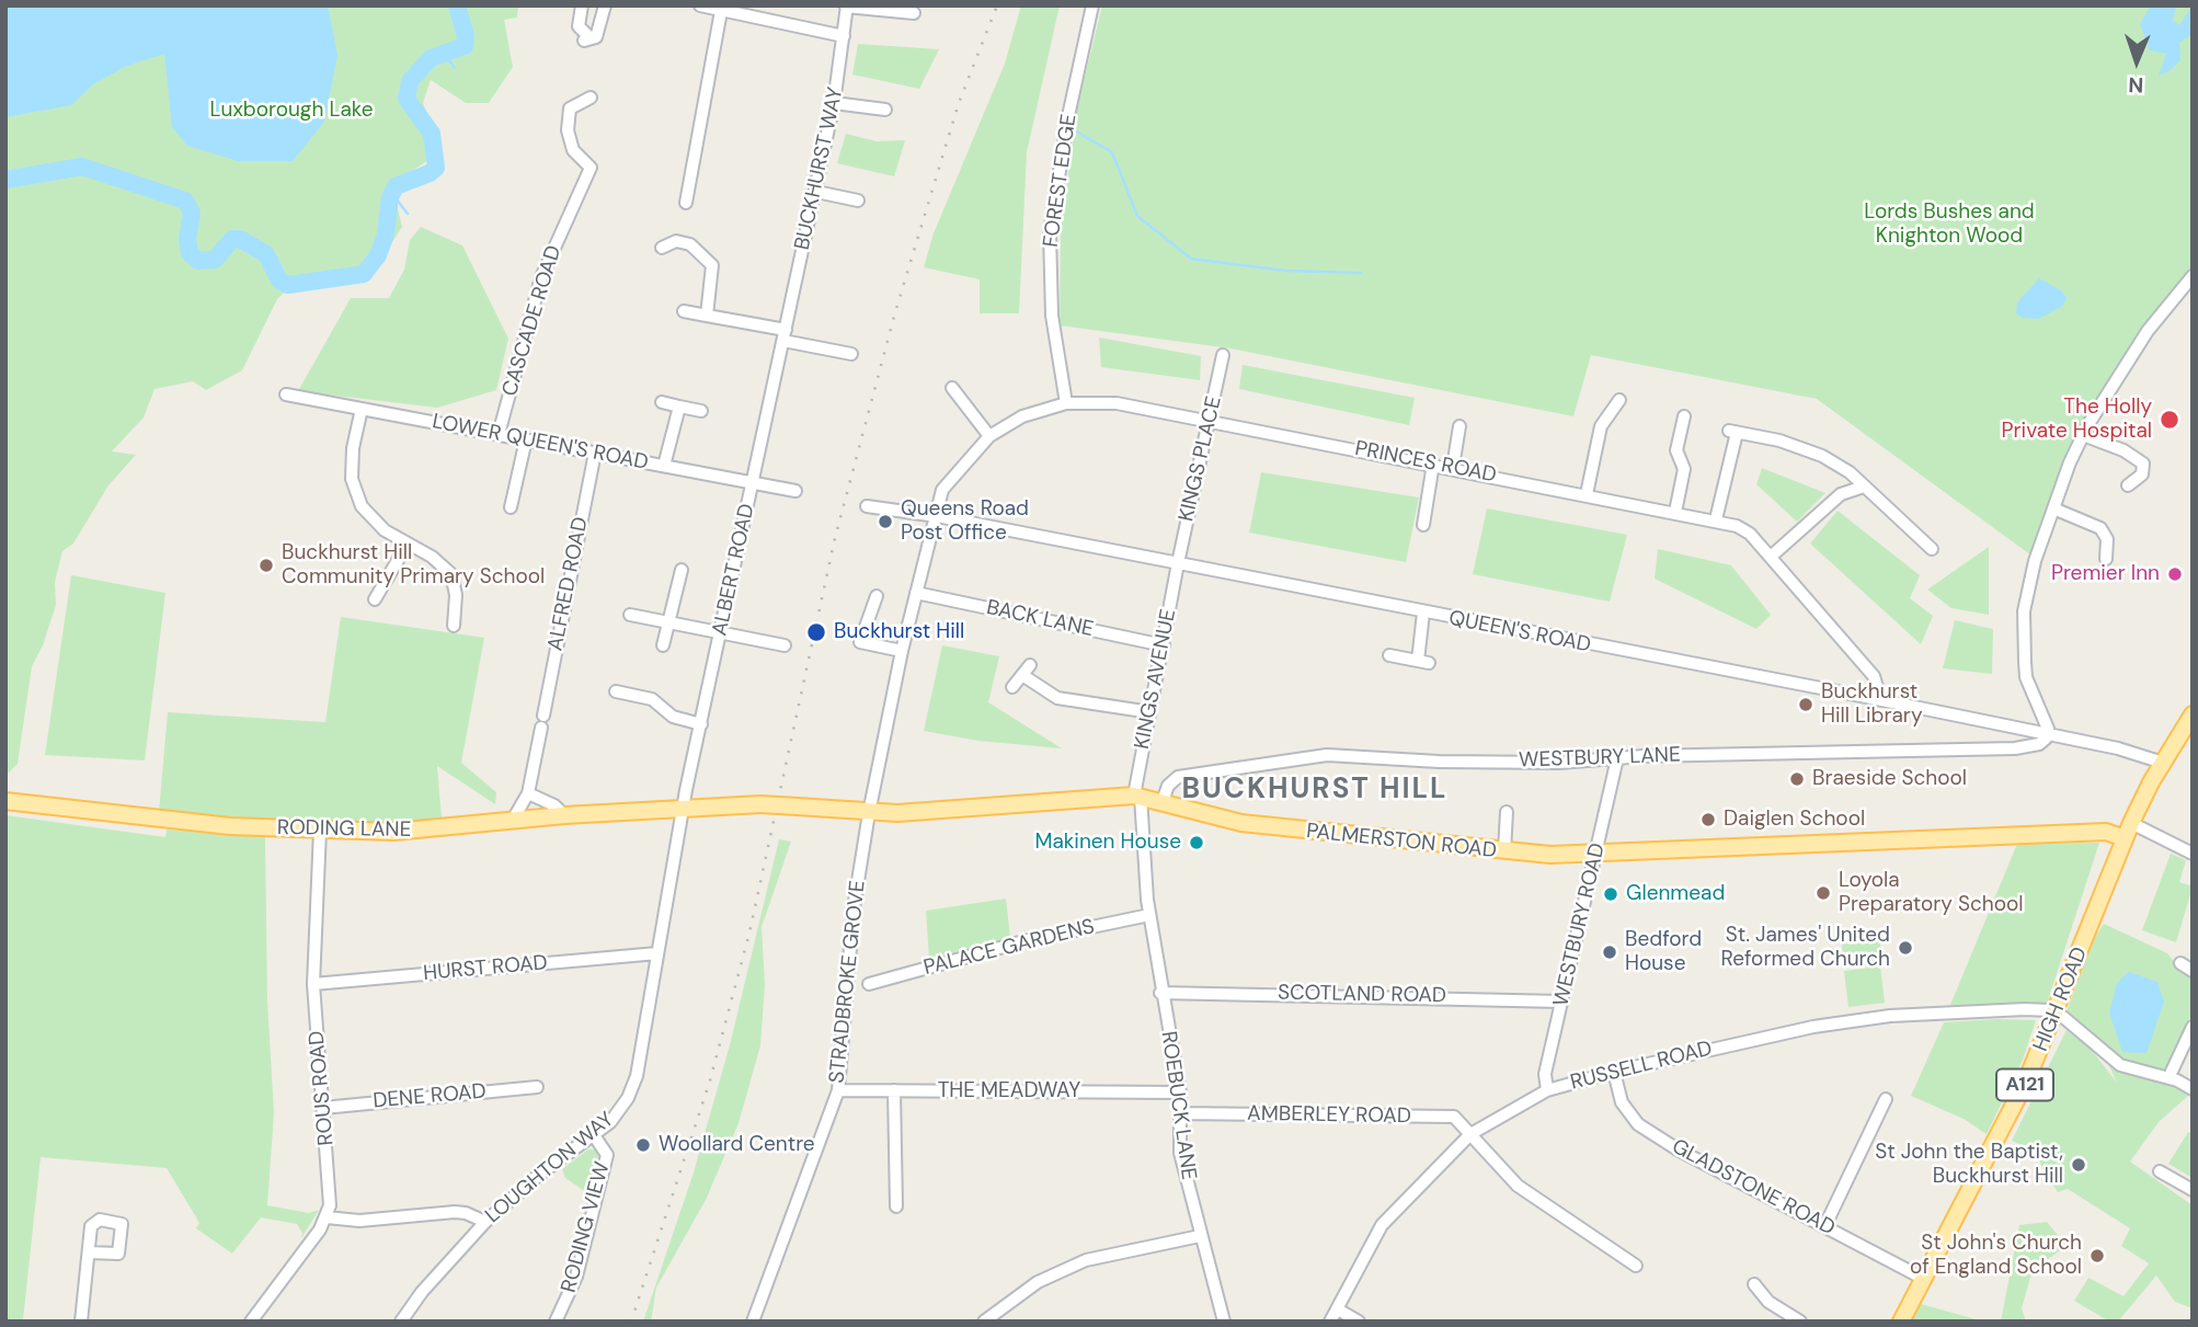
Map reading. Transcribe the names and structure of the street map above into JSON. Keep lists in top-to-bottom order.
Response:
{
  "streets": {
    "main road": [
      "RODING LANE",
      "PALMERSTON ROAD",
      "HIGH ROAD",
      "A121"
    ],
    "street": [
      "BUCKHURST WAY",
      "FOREST EDGE",
      "CASCADE ROAD",
      "LOWER QUEEN'S ROAD",
      "KINGS PLACE",
      "PRINCES ROAD",
      "ALBERT ROAD",
      "ALFRED ROAD",
      "BACK LANE",
      "QUEEN'S ROAD",
      "KINGS AVENUE",
      "WESTBURY LANE",
      "WESTBURY ROAD",
      "PALACE GARDENS",
      "HURST ROAD",
      "STRADBROKE GROVE",
      "SCOTLAND ROAD",
      "RUSSELL ROAD",
      "ROUS ROAD",
      "THE MEADWAY",
      "DENE ROAD",
      "ROEBUCK LANE",
      "AMBERLEY ROAD",
      "LOUGHTON WAY",
      "GLADSTONE ROAD",
      "RODING VIEW"
    ]
  },
  "crossings": [
    ["BUCKHURST WAY", "ALBERT ROAD"],
    ["FOREST EDGE", "PRINCES ROAD"],
    ["CASCADE ROAD", "LOWER QUEEN'S ROAD"],
    ["LOWER QUEEN'S ROAD", "ALBERT ROAD"],
    ["LOWER QUEEN'S ROAD", "ALFRED ROAD"],
    ["KINGS PLACE", "PRINCES ROAD"],
    ["KINGS PLACE", "QUEEN'S ROAD"],
    ["KINGS PLACE", "KINGS AVENUE"],
    ["PRINCES ROAD", "BACK LANE"],
    ["PRINCES ROAD", "QUEEN'S ROAD"],
    ["PRINCES ROAD", "STRADBROKE GROVE"],
    ["ALBERT ROAD", "RODING LANE"],
    ["ALBERT ROAD", "PALMERSTON ROAD"],
    ["ALBERT ROAD", "LOUGHTON WAY"],
    ["ALFRED ROAD", "RODING LANE"],
    ["BACK LANE", "KINGS AVENUE"],
    ["QUEEN'S ROAD", "KINGS AVENUE"],
    ["QUEEN'S ROAD", "WESTBURY LANE"],
    ["QUEEN'S ROAD", "HIGH ROAD"],
    ["KINGS AVENUE", "PALMERSTON ROAD"],
    ["KINGS AVENUE", "ROEBUCK LANE"],
    ["WESTBURY LANE", "PALMERSTON ROAD"],
    ["WESTBURY LANE", "WESTBURY ROAD"],
    ["RODING LANE", "PALMERSTON ROAD"],
    ["RODING LANE", "ROUS ROAD"],
    ["RODING LANE", "LOUGHTON WAY"],
    ["PALMERSTON ROAD", "WESTBURY ROAD"],
    ["PALMERSTON ROAD", "STRADBROKE GROVE"],
    ["PALMERSTON ROAD", "HIGH ROAD"],
    ["PALMERSTON ROAD", "ROEBUCK LANE"],
    ["PALMERSTON ROAD", "LOUGHTON WAY"],
    ["WESTBURY ROAD", "SCOTLAND ROAD"],
    ["WESTBURY ROAD", "RUSSELL ROAD"],
    ["PALACE GARDENS", "ROEBUCK LANE"],
    ["HURST ROAD", "ROUS ROAD"],
    ["HURST ROAD", "LOUGHTON WAY"],
    ["STRADBROKE GROVE", "THE MEADWAY"],
    ["SCOTLAND ROAD", "ROEBUCK LANE"],
    ["HIGH ROAD", "RUSSELL ROAD"],
    ["HIGH ROAD", "GLADSTONE ROAD"],
    ["RUSSELL ROAD", "AMBERLEY ROAD"],
    ["RUSSELL ROAD", "GLADSTONE ROAD"],
    ["ROUS ROAD", "DENE ROAD"],
    ["THE MEADWAY", "ROEBUCK LANE"],
    ["ROEBUCK LANE", "AMBERLEY ROAD"],
    ["LOUGHTON WAY", "RODING VIEW"]
  ],
  "districts": ["BUCKHURST HILL"],
  "parks": ["Luxborough Lake", "Lords Bushes and Knighton Wood"],
  "places": [
    "The Holly Private Hospital",
    "Queens Road Post Office",
    "Buckhurst Hill Community Primary School",
    "Premier Inn",
    "Buckhurst Hill",
    "Buckhurst Hill Library",
    "Braeside School",
    "Daiglen School",
    "Makinen House",
    "Loyola Preparatory School",
    "Glenmead",
    "St. James' United Reformed Church",
    "Bedford House",
    "Woollard Centre",
    "St John the Baptist, Buckhurst Hill",
    "St John's Church of England School"
  ],
  "north": "bottom"
}
